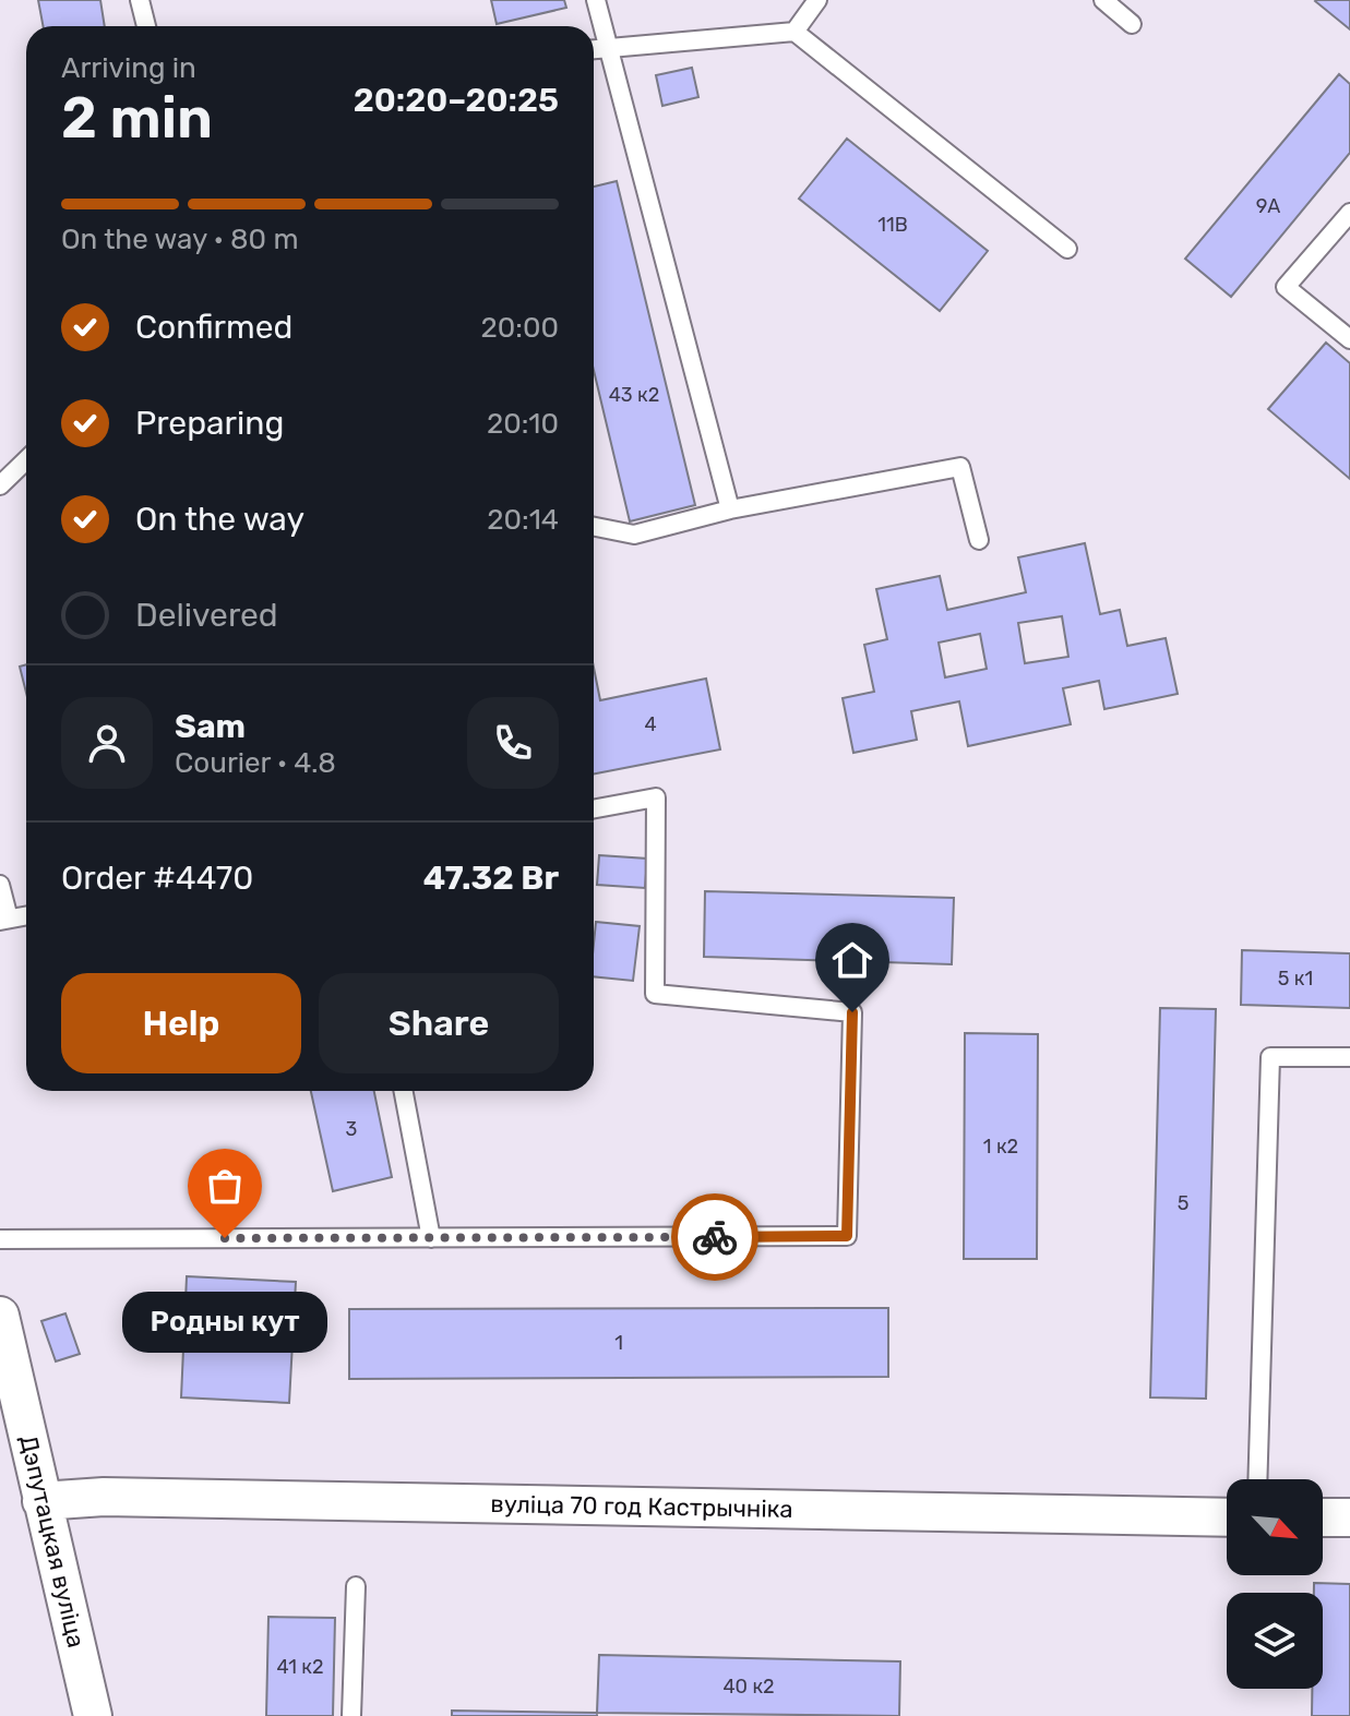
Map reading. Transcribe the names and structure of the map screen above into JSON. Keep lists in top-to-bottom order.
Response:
{
  "streets": {
    "street": ["вуліца 70 год Кастрычніка", "Дэпутацкая вуліца"]
  },
  "crossings": [
    ["вуліца 70 год Кастрычніка", "Дэпутацкая вуліца"]
  ],
  "places": ["Родны кут"],
  "house_numbers": [
    "9А",
    "11В",
    "43 к2",
    "4",
    "5 к1",
    "3",
    "1 к2",
    "5",
    "1",
    "41 к2",
    "40 к2"
  ],
  "north": "bottom right",
  "page": {
    "heading": ["2 min", "Arriving in", "20:20–20:25"],
    "panel": [
      "Sam",
      "Courier · 4.8",
      "Order #4470",
      "47.32 Br"
    ],
    "bar": "On the way · 80 m",
    "list": [
      ["Confirmed", "20:00"],
      ["Preparing", "20:10"],
      ["On the way", "20:14"],
      "Delivered"
    ],
    "buttons": ["Help", "Share"],
    "bubble": "Родны кут"
  }
}
